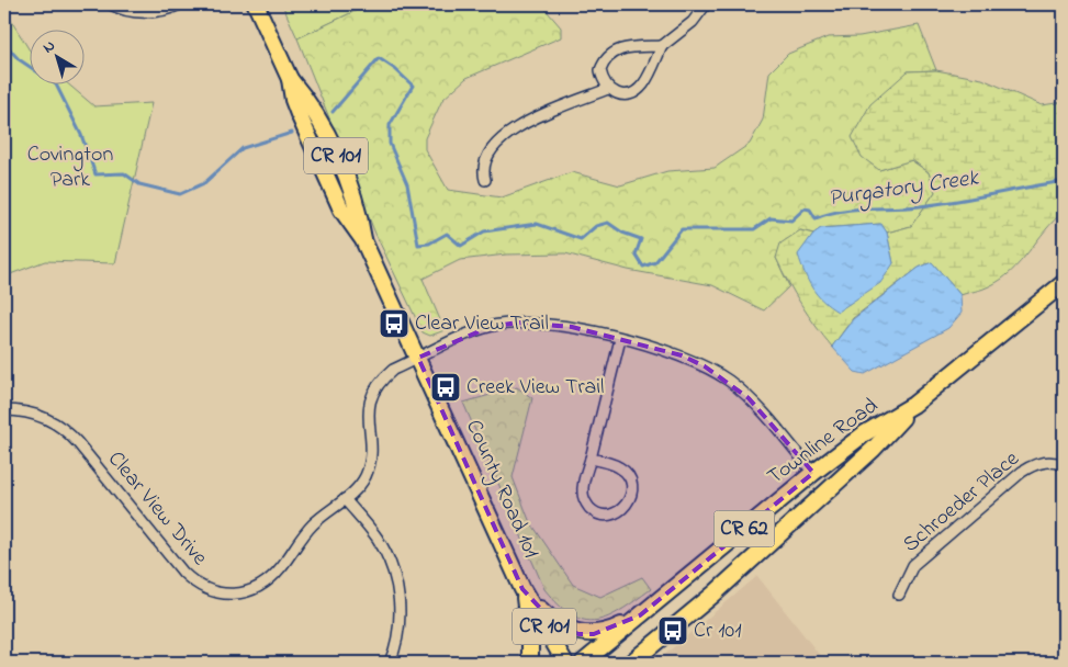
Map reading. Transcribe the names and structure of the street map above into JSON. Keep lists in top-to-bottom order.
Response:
{
  "streets": {
    "main road": [
      "CR 101",
      "Townline Road",
      "County Road 101",
      "CR 62"
    ],
    "street": ["Schroeder Place", "Clear View Drive"]
  },
  "crossings": [
    ["CR 101", "County Road 101"],
    ["County Road 101", "Clear View Drive"]
  ],
  "water": ["Purgatory Creek"],
  "parks": ["Covington Park"],
  "places": {
    "bus stop": ["Clear View Trail", "Creek View Trail", "Cr 101"]
  },
  "north": "top left"
}
